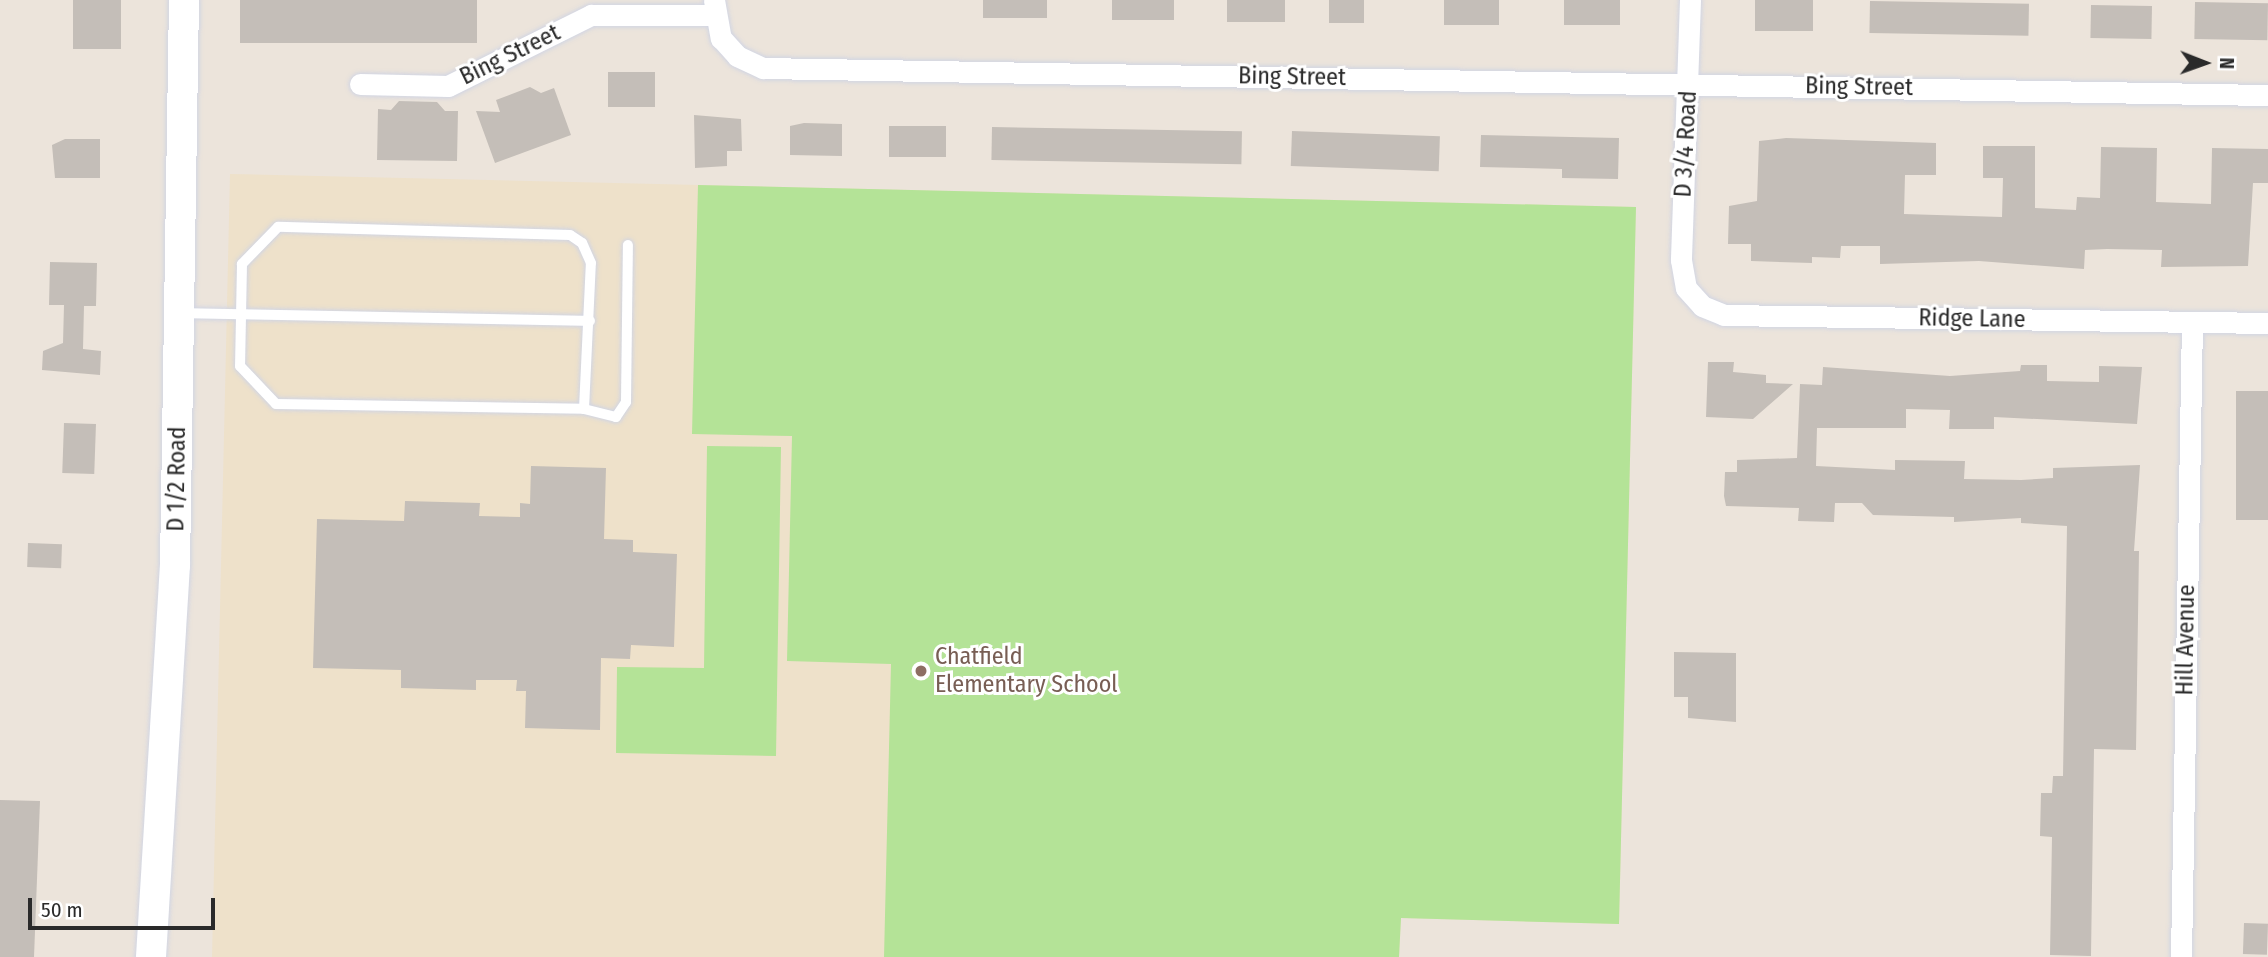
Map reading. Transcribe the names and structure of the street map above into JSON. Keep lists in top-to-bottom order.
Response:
{
  "streets": {
    "main road": ["D 1/2 Road"],
    "street": [
      "Bing Street",
      "D 3/4 Road",
      "Ridge Lane",
      "Hill Avenue"
    ]
  },
  "crossings": [
    ["Bing Street", "D 3/4 Road"],
    ["D 3/4 Road", "Ridge Lane"],
    ["Ridge Lane", "Hill Avenue"]
  ],
  "places": ["Chatfield Elementary School"],
  "scale_bar": "50 m",
  "north": "right"
}
